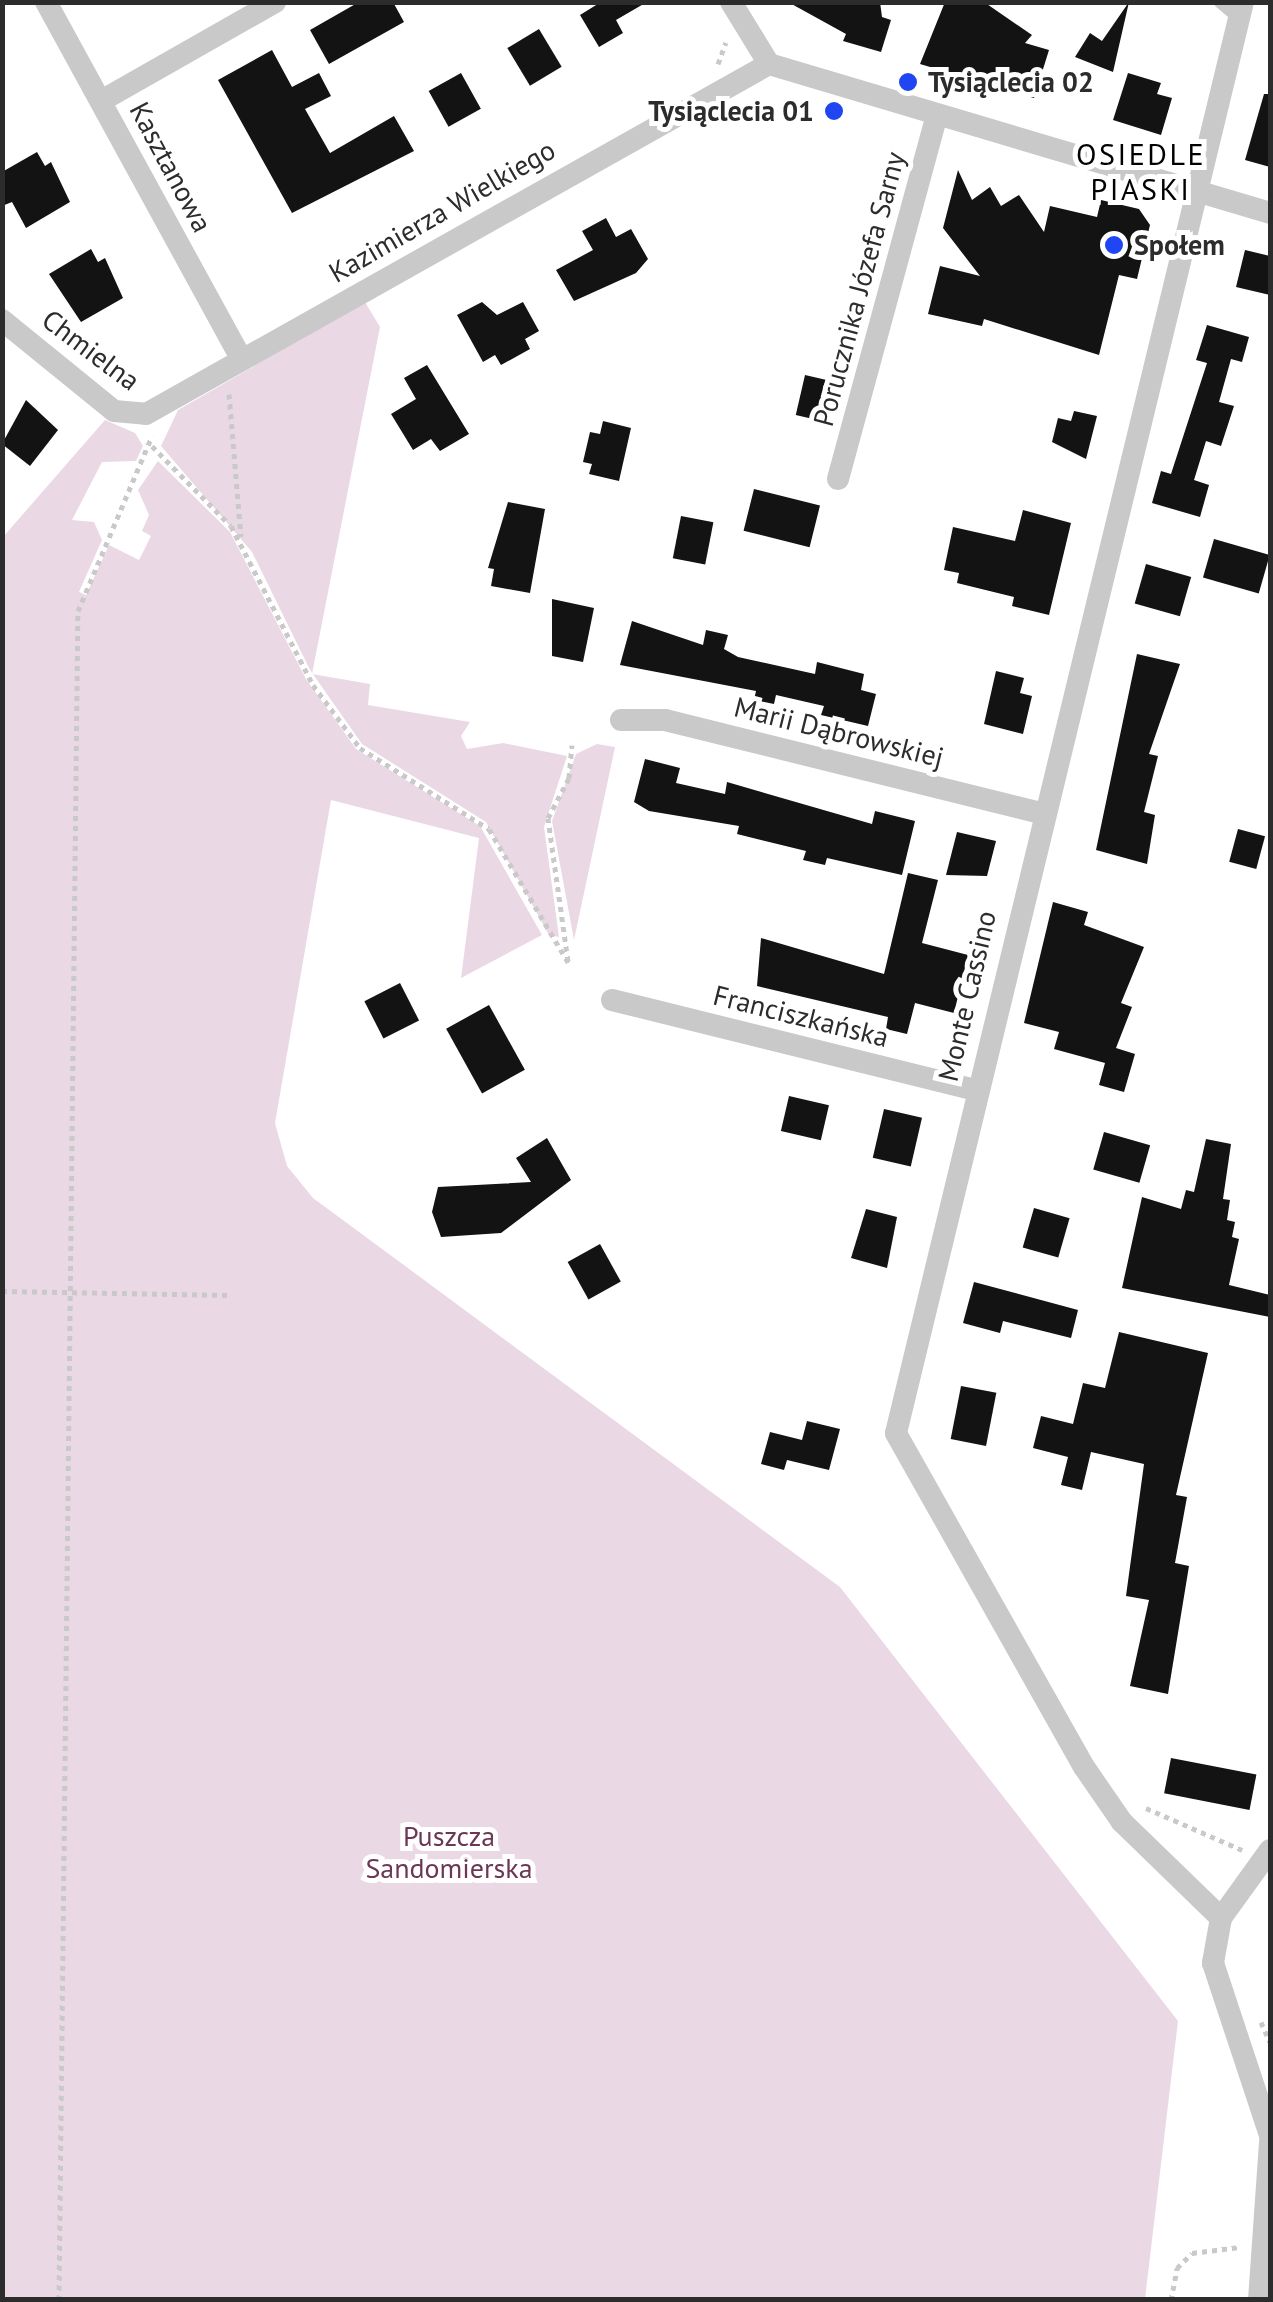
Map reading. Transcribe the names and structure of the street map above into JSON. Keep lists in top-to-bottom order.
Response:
{
  "streets": {
    "street": [
      "Kasztanowa",
      "Kazimierza Wielkiego",
      "Porucznika Józefa Sarny",
      "Chmielna",
      "Marii Dąbrowskiej",
      "Monte Cassino",
      "Franciszkańska"
    ]
  },
  "crossings": [
    ["Kasztanowa", "Kazimierza Wielkiego"],
    ["Kazimierza Wielkiego", "Chmielna"],
    ["Marii Dąbrowskiej", "Monte Cassino"],
    ["Monte Cassino", "Franciszkańska"]
  ],
  "districts": ["OSIEDLE PIASKI"],
  "parks": ["Puszcza Sandomierska"],
  "places": ["Tysiąclecia 02", "Tysiąclecia 01", "Społem"]
}
